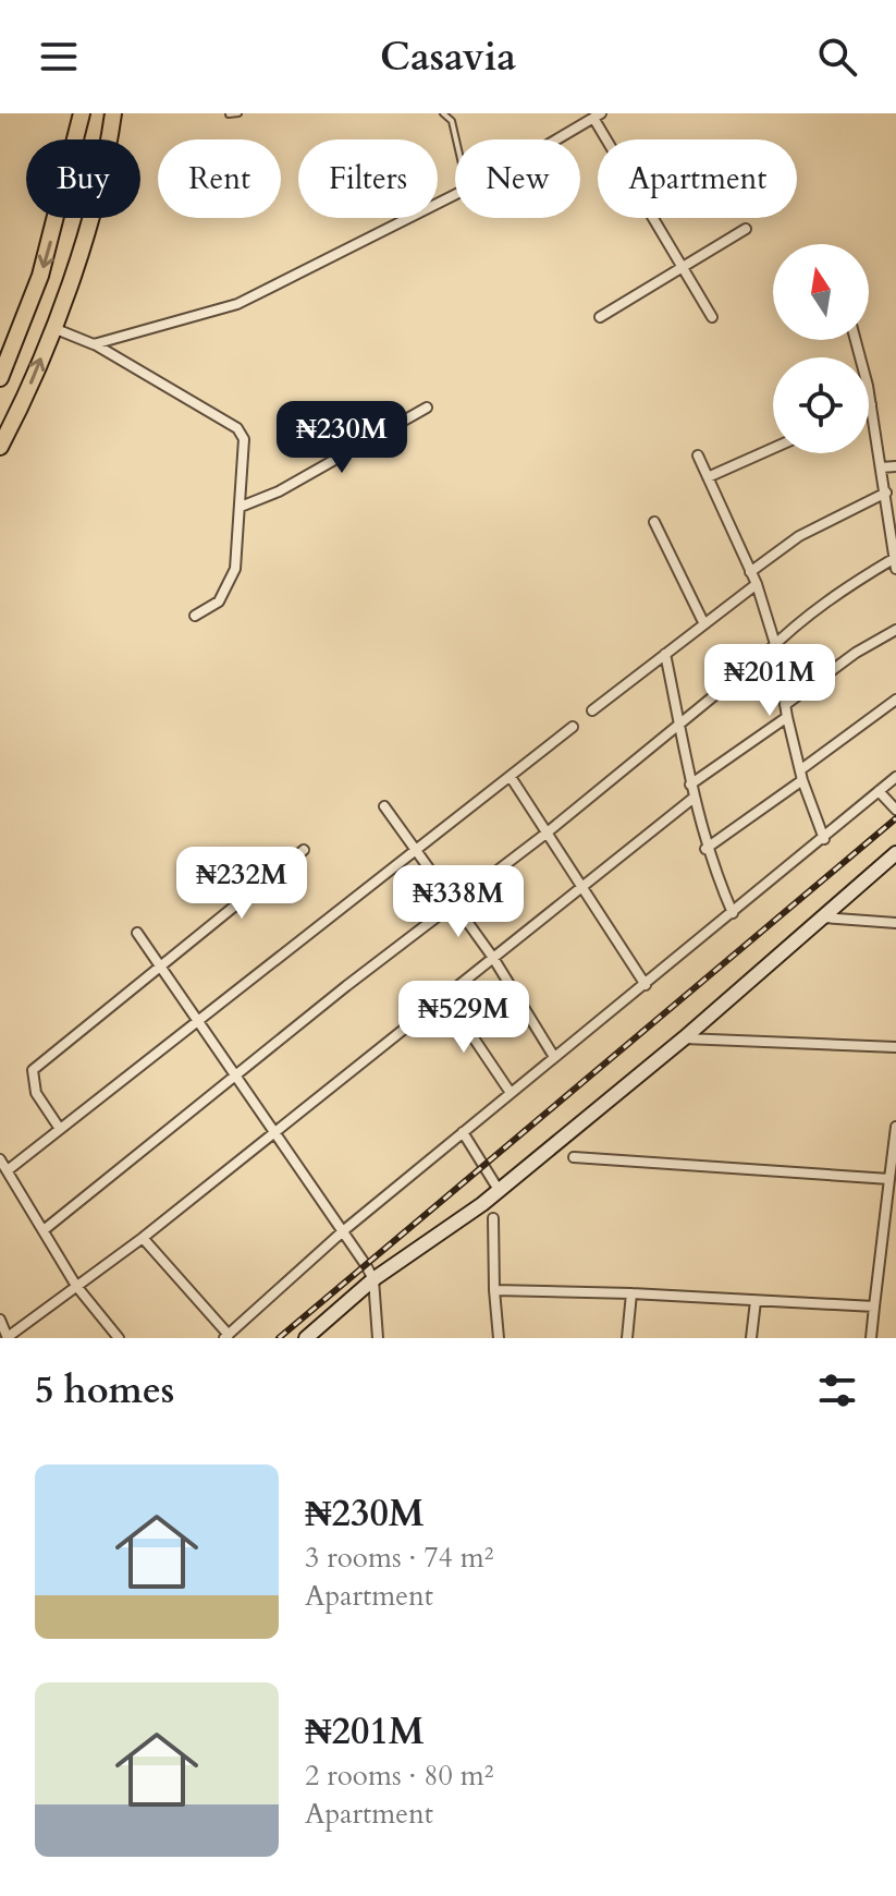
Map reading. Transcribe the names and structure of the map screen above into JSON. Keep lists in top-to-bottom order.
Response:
{
  "north": "top",
  "page": {
    "header": "Casavia",
    "chip": [
      "Buy",
      "Rent",
      "Filters",
      "New",
      "Apartment"
    ],
    "price": [
      "₦230M",
      "₦201M",
      "₦232M",
      "₦338M",
      "₦529M"
    ],
    "heading": "5 homes",
    "list": [
      {
        "name": "₦230M",
        "note": "3 rooms · 74 m² · Apartment"
      },
      {
        "name": "₦201M",
        "note": "2 rooms · 80 m² · Apartment"
      }
    ]
  }
}
